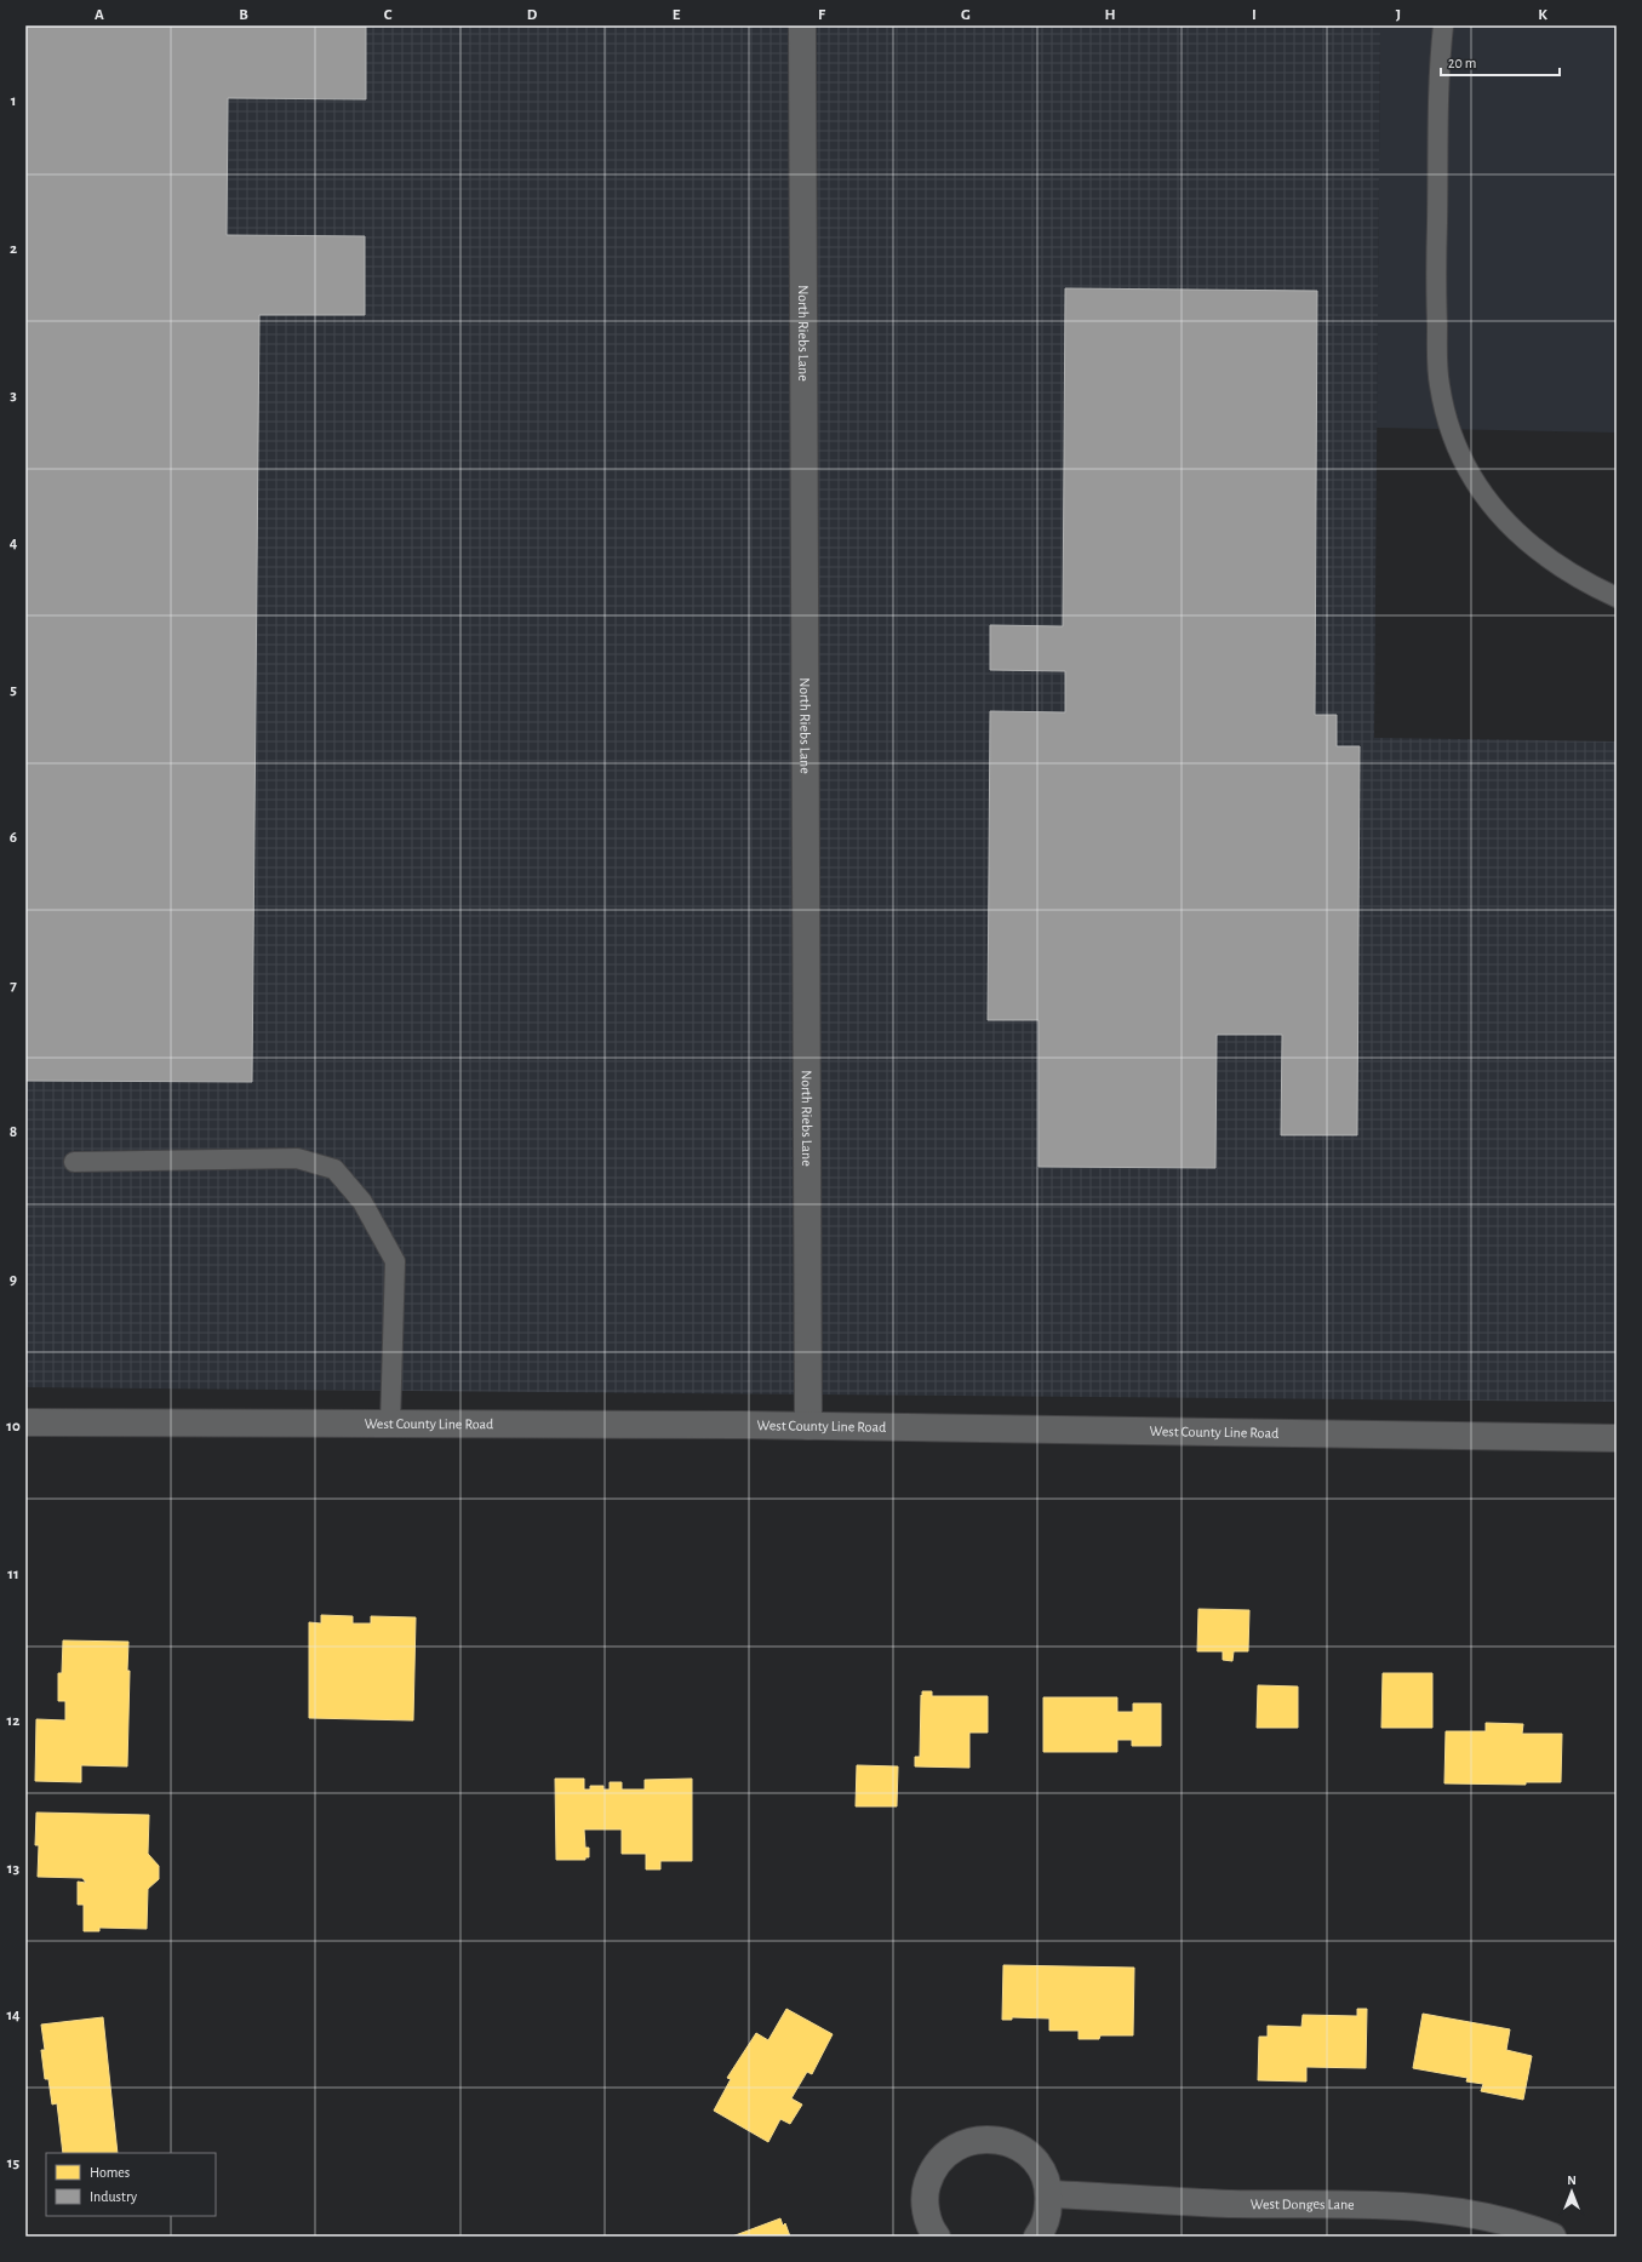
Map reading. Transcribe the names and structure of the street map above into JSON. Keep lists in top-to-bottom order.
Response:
{
  "streets": {
    "street": ["North Riebs Lane", "West County Line Road", "West Donges Lane"]
  },
  "crossings": [
    ["North Riebs Lane", "West County Line Road"]
  ],
  "legend": ["Homes", "Industry"],
  "scale_bar": "20 m",
  "north": "top",
  "grid": {
    "columns": [
      "A",
      "B",
      "C",
      "D",
      "E",
      "F",
      "G",
      "H",
      "I",
      "J",
      "K"
    ],
    "rows": [
      "1",
      "2",
      "3",
      "4",
      "5",
      "6",
      "7",
      "8",
      "9",
      "10",
      "11",
      "12",
      "13",
      "14",
      "15"
    ]
  }
}
